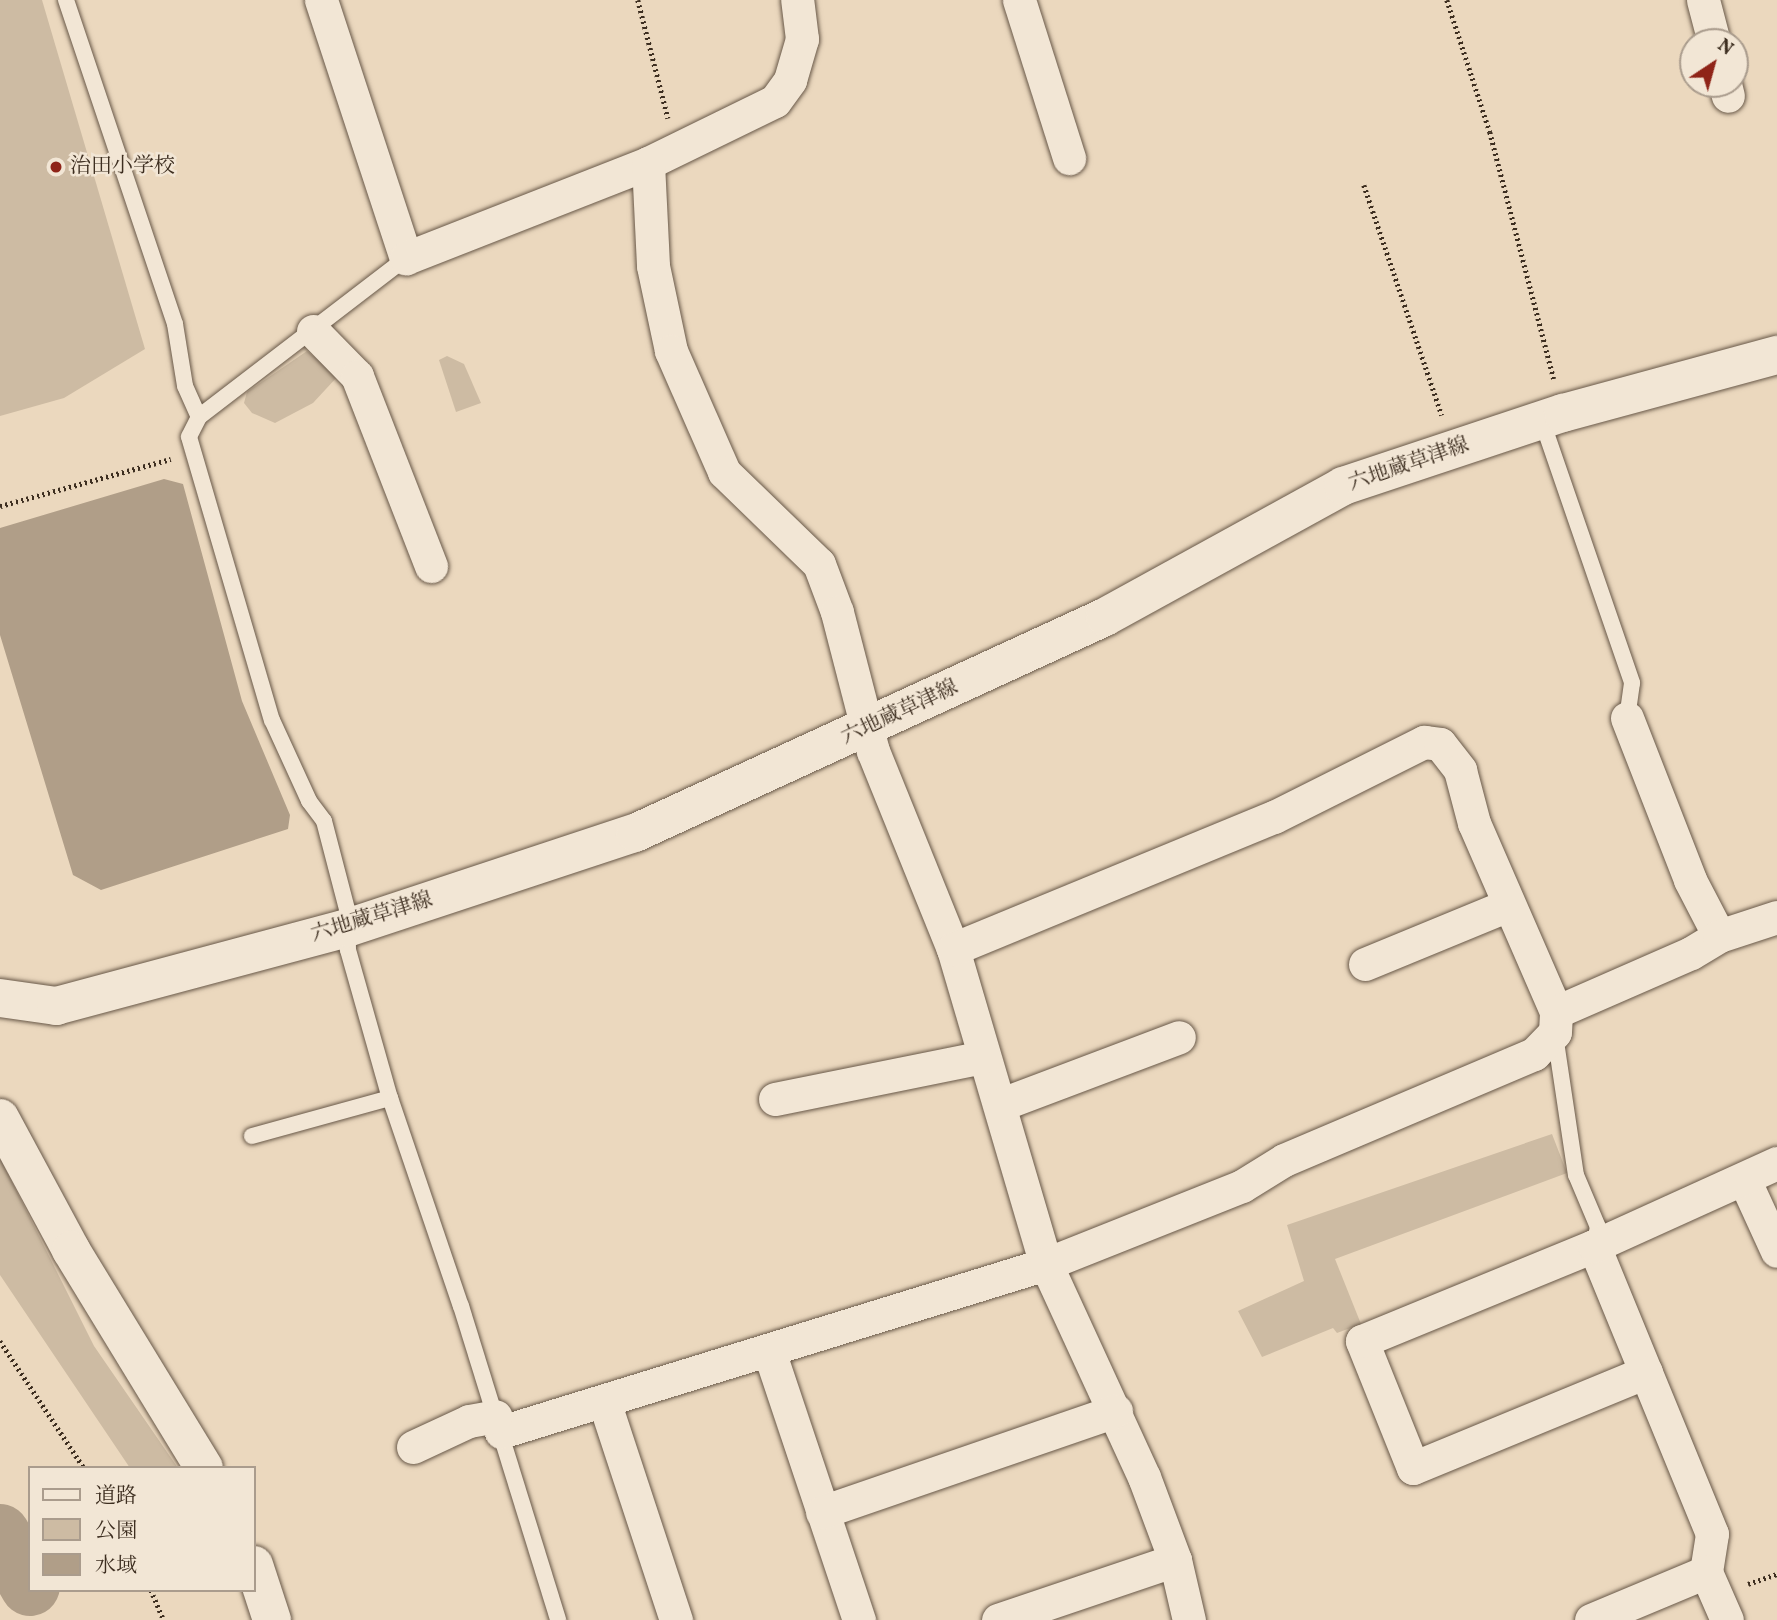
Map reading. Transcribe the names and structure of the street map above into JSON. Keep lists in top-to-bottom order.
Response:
{
  "streets": {
    "main road": ["六地蔵草津線"]
  },
  "places": ["治田小学校"],
  "legend": ["道路", "公園", "水域"],
  "north": "top right"
}
